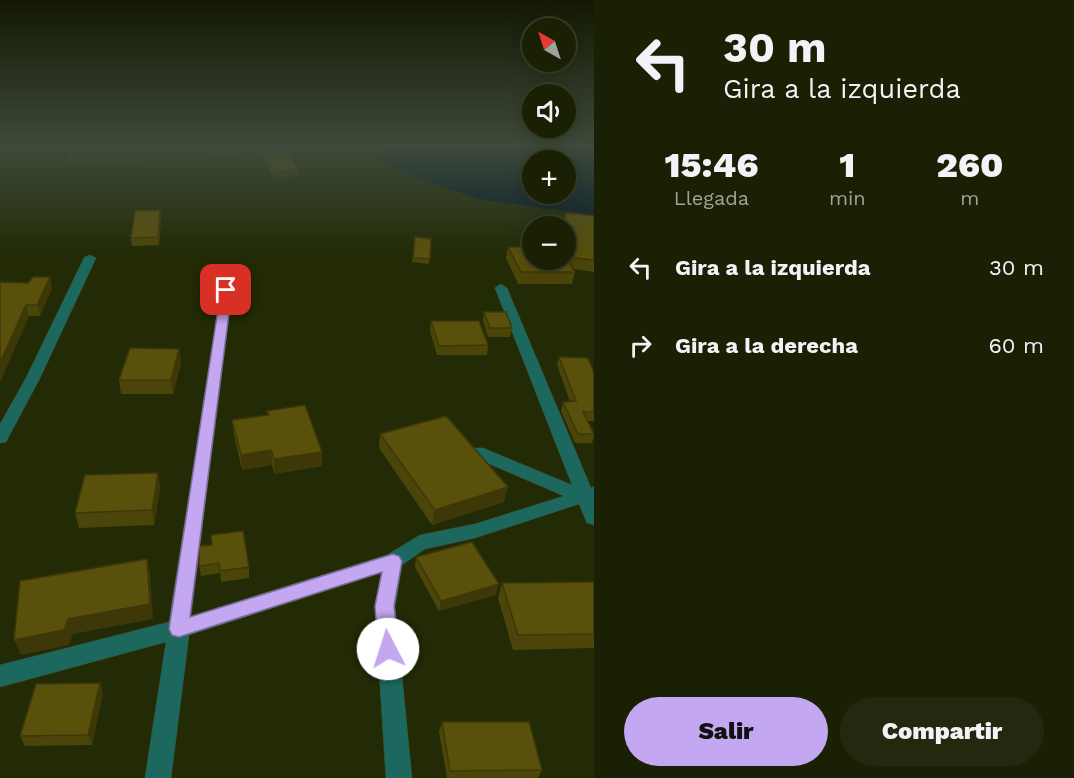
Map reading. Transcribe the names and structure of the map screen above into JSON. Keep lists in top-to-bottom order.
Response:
{
  "north": "top left",
  "page": {
    "turn": ["30 m", "Gira a la izquierda"],
    "map_buttons": ["+", "−"],
    "eta": [
      "15:46",
      "Llegada",
      "1",
      "min",
      "260",
      "m"
    ],
    "list": [
      {
        "name": "Gira a la izquierda",
        "value": "30 m"
      },
      {
        "name": "Gira a la derecha",
        "value": "60 m"
      }
    ],
    "buttons": ["Salir", "Compartir"]
  }
}
